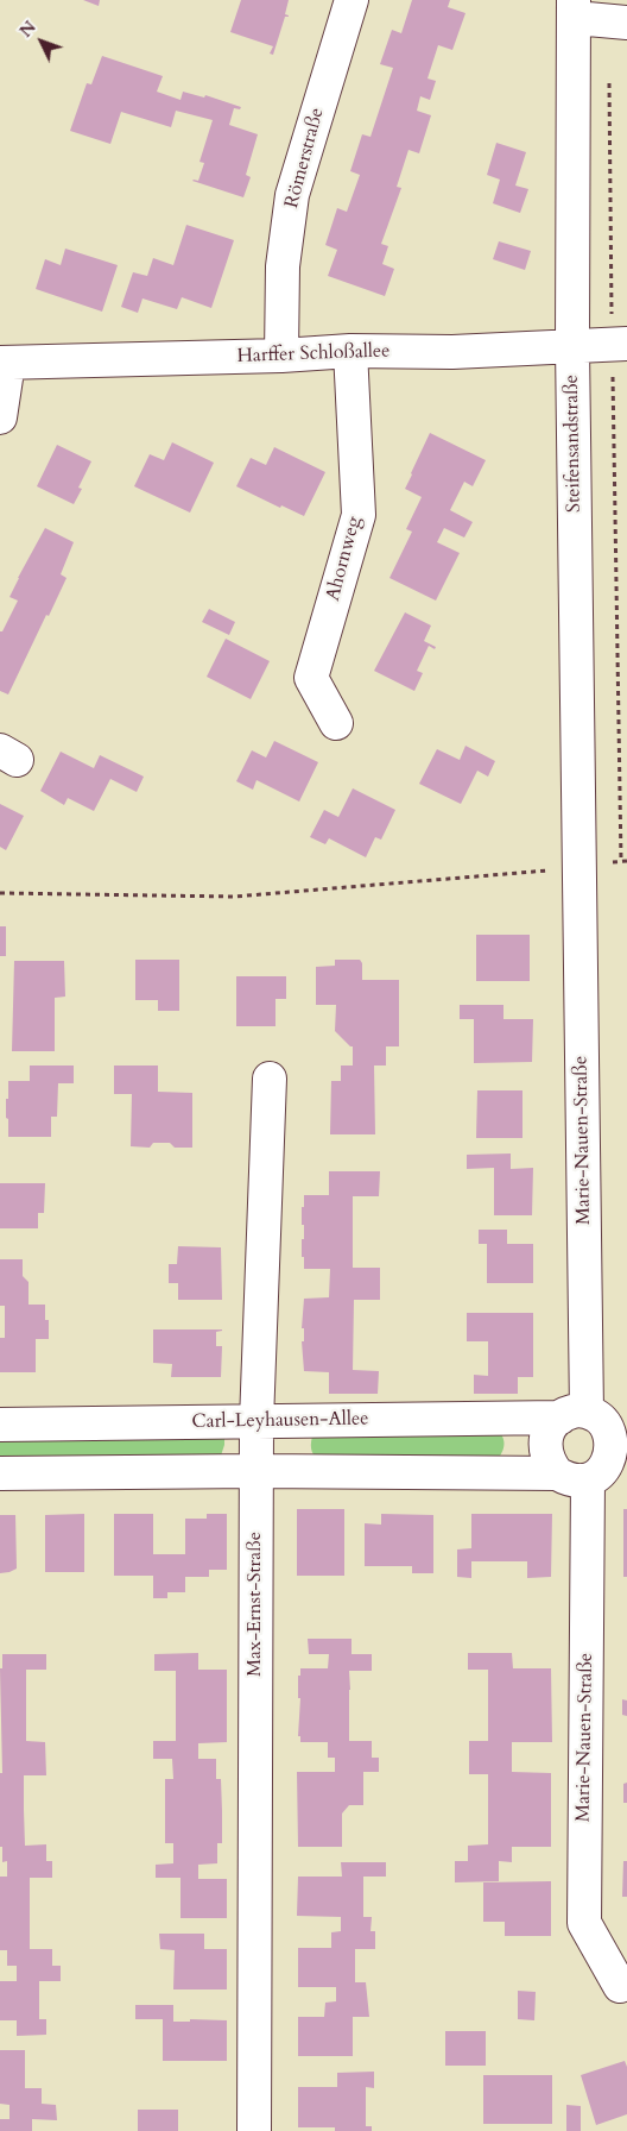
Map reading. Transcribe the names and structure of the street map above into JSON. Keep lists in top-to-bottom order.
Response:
{
  "streets": {
    "street": [
      "Römerstraße",
      "Harffer Schloßallee",
      "Steifensandstraße",
      "Ahornweg",
      "Marie-Nauen-Straße",
      "Carl-Leyhausen-Allee",
      "Max-Ernst-Straße"
    ]
  },
  "crossings": [
    ["Römerstraße", "Harffer Schloßallee"],
    ["Harffer Schloßallee", "Steifensandstraße"],
    ["Harffer Schloßallee", "Ahornweg"],
    ["Steifensandstraße", "Marie-Nauen-Straße"],
    ["Marie-Nauen-Straße", "Carl-Leyhausen-Allee"],
    ["Carl-Leyhausen-Allee", "Max-Ernst-Straße"]
  ],
  "north": "top left"
}
